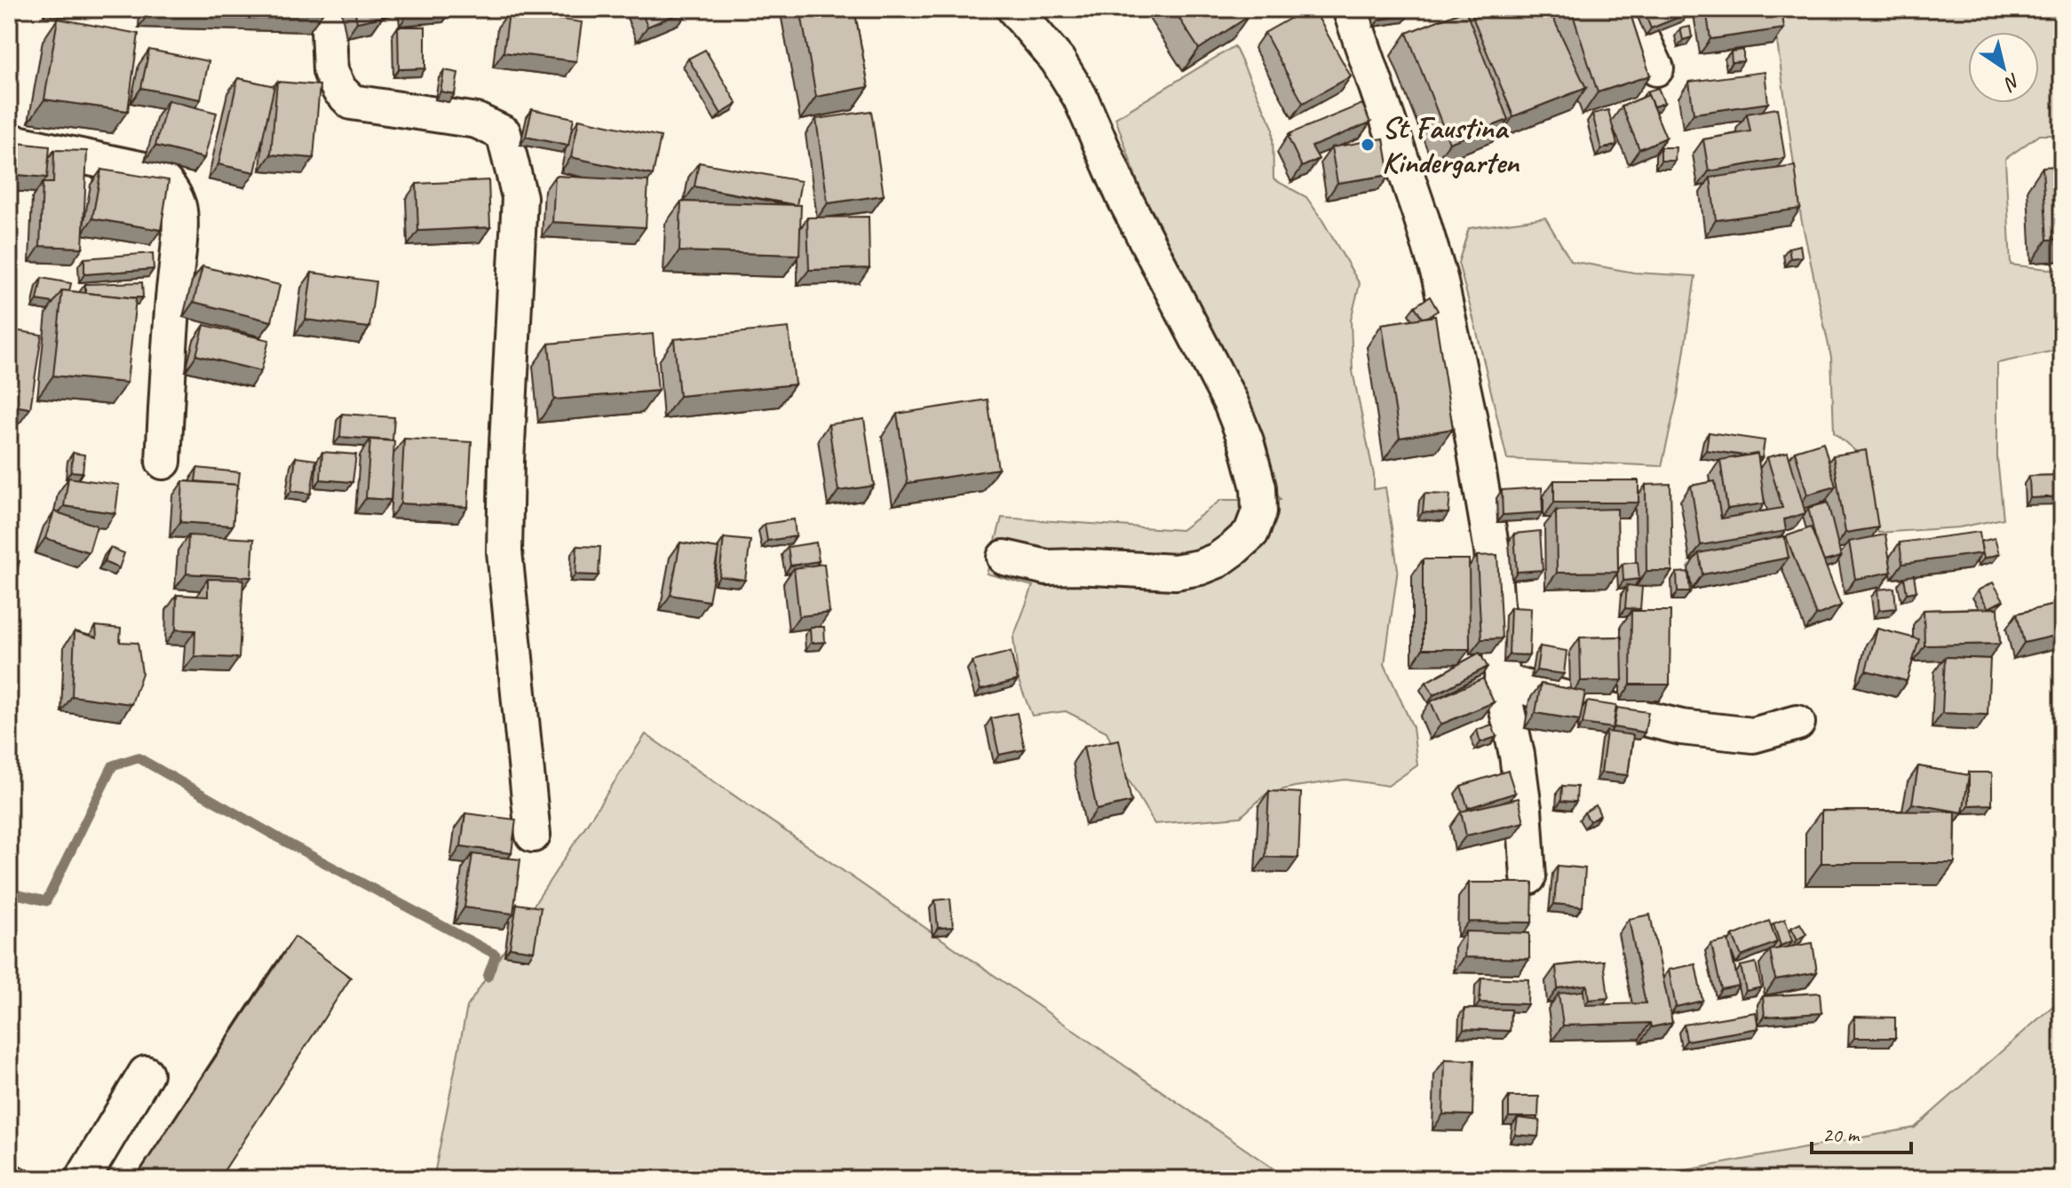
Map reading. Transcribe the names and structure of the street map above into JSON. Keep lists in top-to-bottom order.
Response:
{
  "places": ["St Faustina Kindergarten"],
  "scale_bar": "20 m",
  "north": "bottom right"
}
